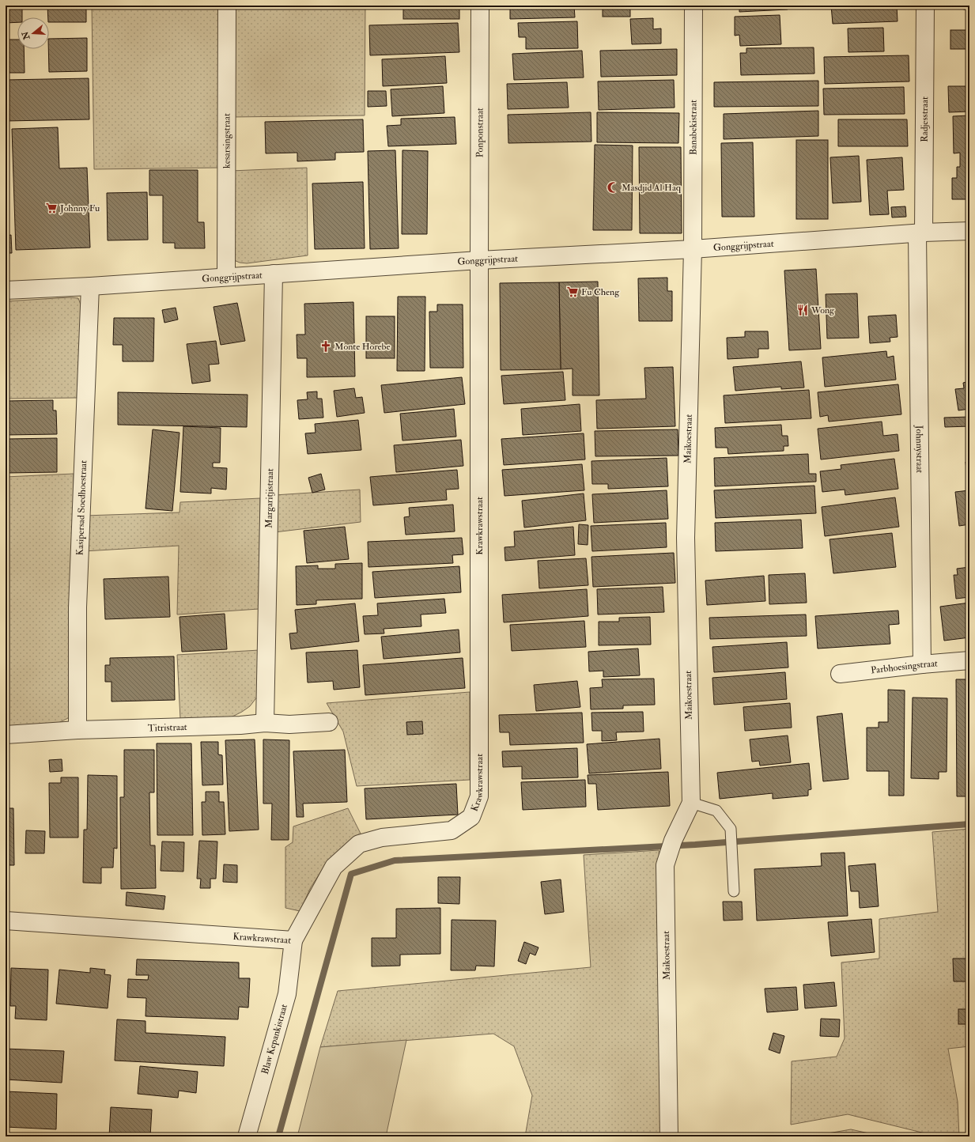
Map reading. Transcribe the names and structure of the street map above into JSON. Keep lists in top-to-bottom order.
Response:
{
  "streets": {
    "street": [
      "Radjesstraat",
      "Banabekistraat",
      "Ponponstraat",
      "kesarsingstraat",
      "Gonggrijpstraat",
      "Maikoestraat",
      "Johnnystraat",
      "Margaritjistraat",
      "Kasipersad Soedhoestraat",
      "Krawkrawstraat",
      "Parbhoesingstraat",
      "Titristraat",
      "Blaw Kepankistraat"
    ]
  },
  "crossings": [
    ["Radjesstraat", "Gonggrijpstraat"],
    ["Radjesstraat", "Johnnystraat"],
    ["Banabekistraat", "Gonggrijpstraat"],
    ["Banabekistraat", "Maikoestraat"],
    ["Ponponstraat", "Gonggrijpstraat"],
    ["Ponponstraat", "Krawkrawstraat"],
    ["kesarsingstraat", "Gonggrijpstraat"],
    ["Gonggrijpstraat", "Maikoestraat"],
    ["Gonggrijpstraat", "Johnnystraat"],
    ["Gonggrijpstraat", "Margaritjistraat"],
    ["Gonggrijpstraat", "Kasipersad Soedhoestraat"],
    ["Gonggrijpstraat", "Krawkrawstraat"],
    ["Johnnystraat", "Parbhoesingstraat"],
    ["Margaritjistraat", "Titristraat"],
    ["Kasipersad Soedhoestraat", "Titristraat"],
    ["Krawkrawstraat", "Blaw Kepankistraat"]
  ],
  "places": {
    "mosque": ["Masdjid Al Haq"],
    "supermarket": ["Johnny Fu", "Fu Cheng"],
    "restaurant": ["Wong"],
    "church": ["Monte Horebe"]
  },
  "north": "left"
}
